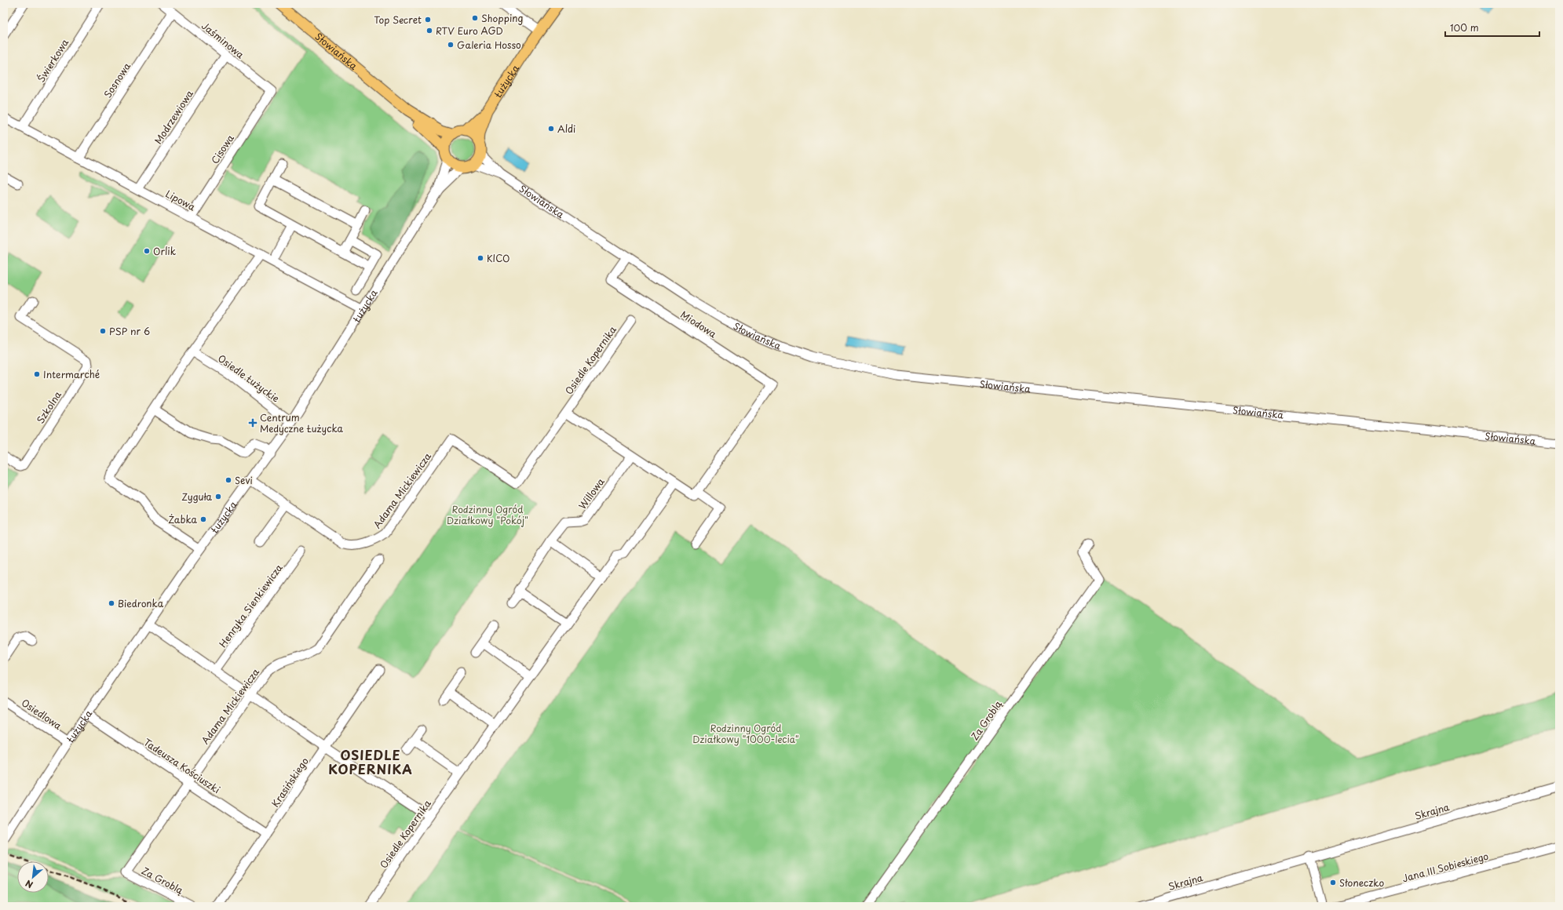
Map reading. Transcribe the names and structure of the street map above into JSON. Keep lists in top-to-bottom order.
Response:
{
  "streets": {
    "main road": ["Słowiańska", "Łużycka"],
    "street": [
      "Jaśminowa",
      "Świerkowa",
      "Sosnowa",
      "Modrzewiowa",
      "Cisowa",
      "Lipowa",
      "Miodowa",
      "Osiedle Kopernika",
      "Osiedle Łużyckie",
      "Szkolna",
      "Adama Mickiewicza",
      "Willowa",
      "Henryka Sienkiewicza",
      "Osiedlowa",
      "Za Groblą",
      "Tadeusza Kościuszki",
      "Krasińskiego",
      "Skrajna",
      "Jana III Sobieskiego"
    ]
  },
  "crossings": [
    ["Jaśminowa", "Sosnowa"],
    ["Jaśminowa", "Modrzewiowa"],
    ["Jaśminowa", "Cisowa"],
    ["Słowiańska", "Łużycka"],
    ["Słowiańska", "Miodowa"],
    ["Świerkowa", "Lipowa"],
    ["Sosnowa", "Lipowa"],
    ["Łużycka", "Lipowa"],
    ["Łużycka", "Osiedle Łużyckie"],
    ["Łużycka", "Adama Mickiewicza"],
    ["Łużycka", "Osiedlowa"],
    ["Łużycka", "Tadeusza Kościuszki"],
    ["Modrzewiowa", "Lipowa"],
    ["Cisowa", "Lipowa"],
    ["Osiedle Kopernika", "Adama Mickiewicza"],
    ["Adama Mickiewicza", "Za Groblą"],
    ["Adama Mickiewicza", "Tadeusza Kościuszki"],
    ["Tadeusza Kościuszki", "Krasińskiego"]
  ],
  "districts": ["OSIEDLE KOPERNIKA"],
  "parks": ["Rodzinny Ogród Działkowy \"Pokój\"", "Rodzinny Ogród Działkowy \"1000-lecia\""],
  "places": {
    "other": [
      "Shopping",
      "Top Secret",
      "RTV Euro AGD",
      "Galeria Hosso",
      "Aldi",
      "Orlik",
      "KICO",
      "PSP nr 6",
      "Intermarché",
      "Sevi",
      "Zyguła",
      "Żabka",
      "Biedronka",
      "Słoneczko"
    ],
    "health": ["Centrum Medyczne Łużycka"]
  },
  "scale_bar": "100 m",
  "north": "bottom left"
}
